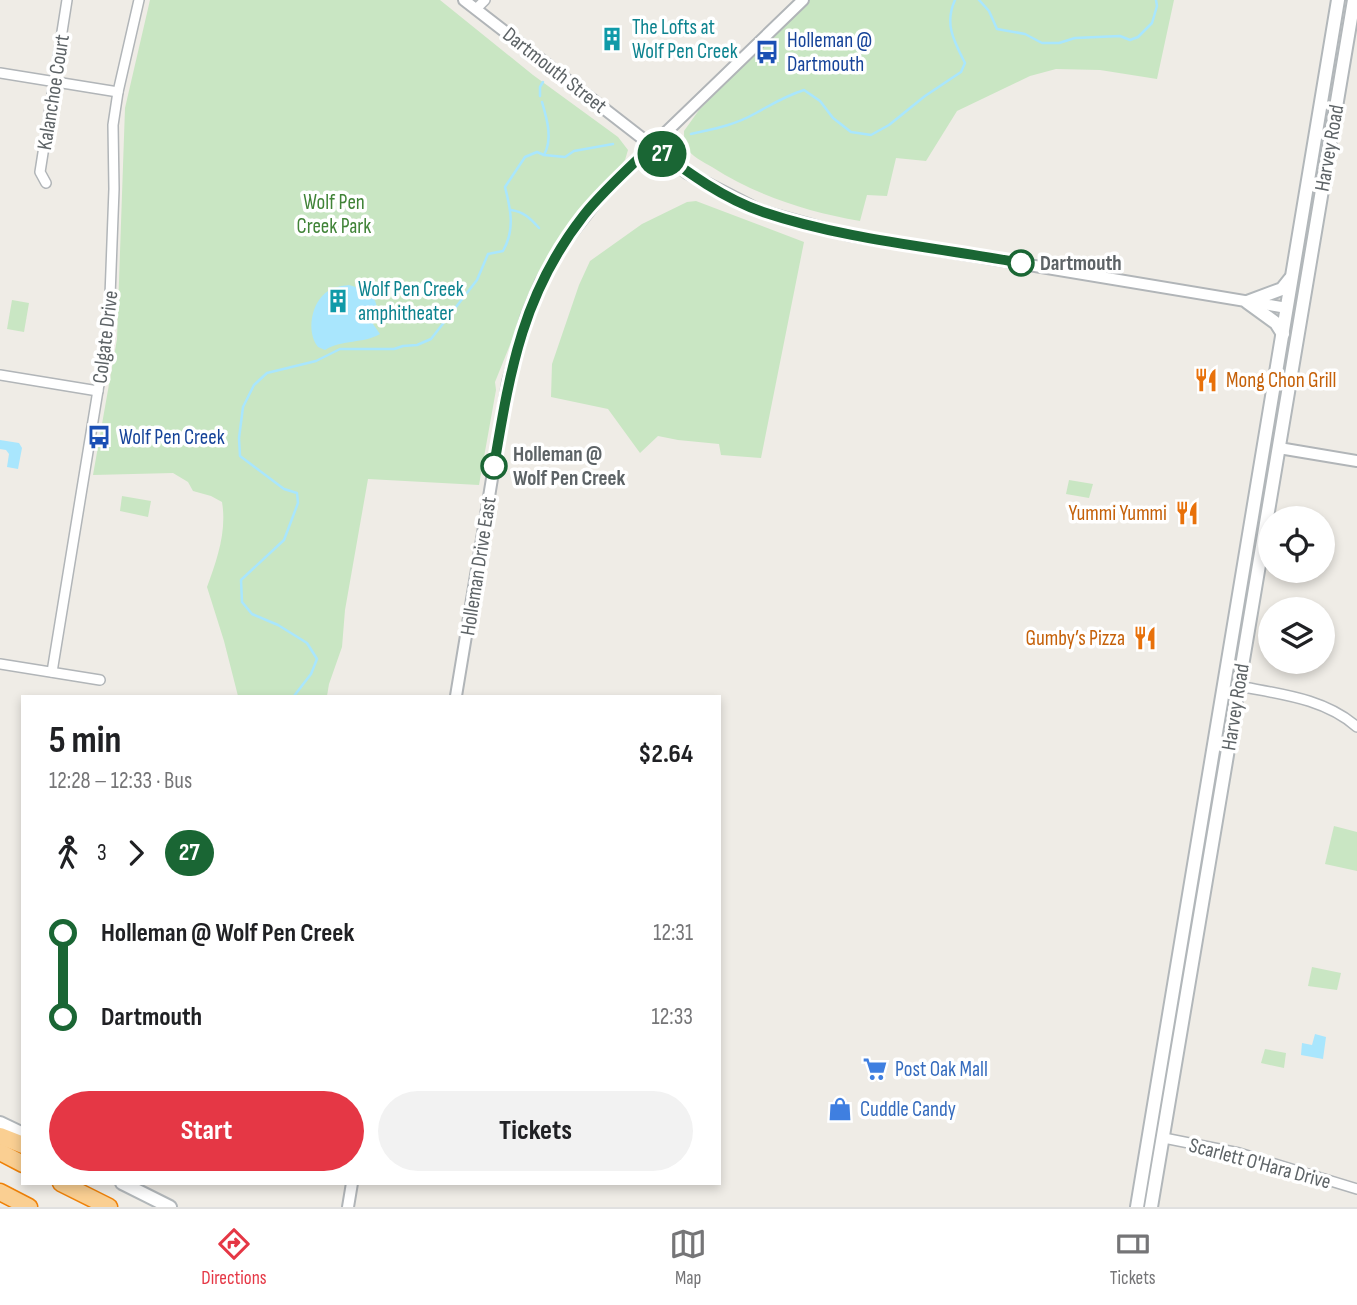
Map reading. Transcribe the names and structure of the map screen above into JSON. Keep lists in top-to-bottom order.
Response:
{
  "streets": {
    "main road": ["Harvey Road"],
    "street": [
      "Dartmouth Street",
      "Kalanchoe Court",
      "Colgate Drive",
      "Holleman Drive East",
      "Scarlett O'Hara Drive"
    ]
  },
  "crossings": [
    ["Dartmouth Street", "Harvey Road"],
    ["Dartmouth Street", "Holleman Drive East"],
    ["Harvey Road", "Scarlett O'Hara Drive"]
  ],
  "parks": ["Wolf Pen Creek Park"],
  "places": {
    "building": ["The Lofts at Wolf Pen Creek", "Wolf Pen Creek amphitheater"],
    "bus stop": ["Holleman @ Dartmouth", "Wolf Pen Creek"],
    "other": ["Dartmouth", "Holleman @ Wolf Pen Creek"],
    "restaurant": ["Mong Chon Grill", "Yummi Yummi", "Gumby’s Pizza"],
    "supermarket": ["Post Oak Mall"],
    "shop": ["Cuddle Candy"]
  },
  "lines": ["bus line 27"],
  "page": {
    "on_map": "27",
    "heading": ["5 min", "12:28 – 12:33 · Bus", "$2.64"],
    "legs": ["3", "27"],
    "list": [
      {
        "name": "Holleman @ Wolf Pen Creek",
        "value": "12:31"
      },
      {
        "name": "Dartmouth",
        "value": "12:33"
      }
    ],
    "buttons": ["Start", "Tickets"],
    "tabs": ["Directions", "Map", "Tickets"]
  }
}
